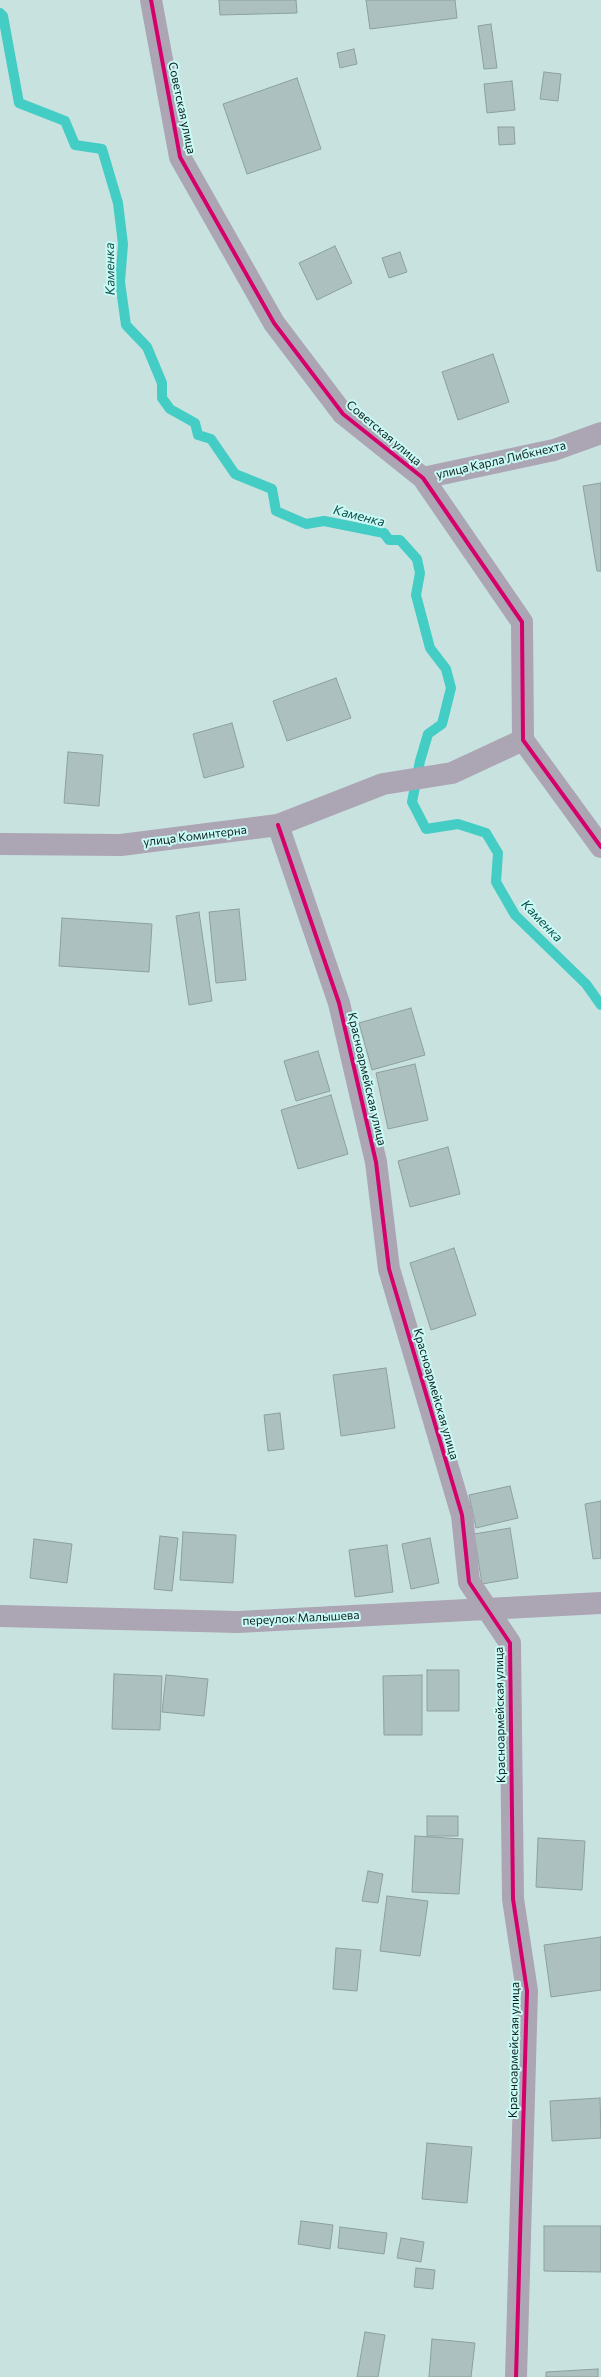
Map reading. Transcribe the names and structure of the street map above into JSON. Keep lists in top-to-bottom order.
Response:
{
  "streets": {
    "street": [
      "Советская улица",
      "улица Карла Либкнехта",
      "улица Коминтерна",
      "Красноармейская улица",
      "переулок Малышева"
    ]
  },
  "crossings": [
    ["Советская улица", "улица Карла Либкнехта"],
    ["Советская улица", "улица Коминтерна"],
    ["улица Коминтерна", "Красноармейская улица"],
    ["Красноармейская улица", "переулок Малышева"]
  ],
  "water": ["Каменка"]
}
